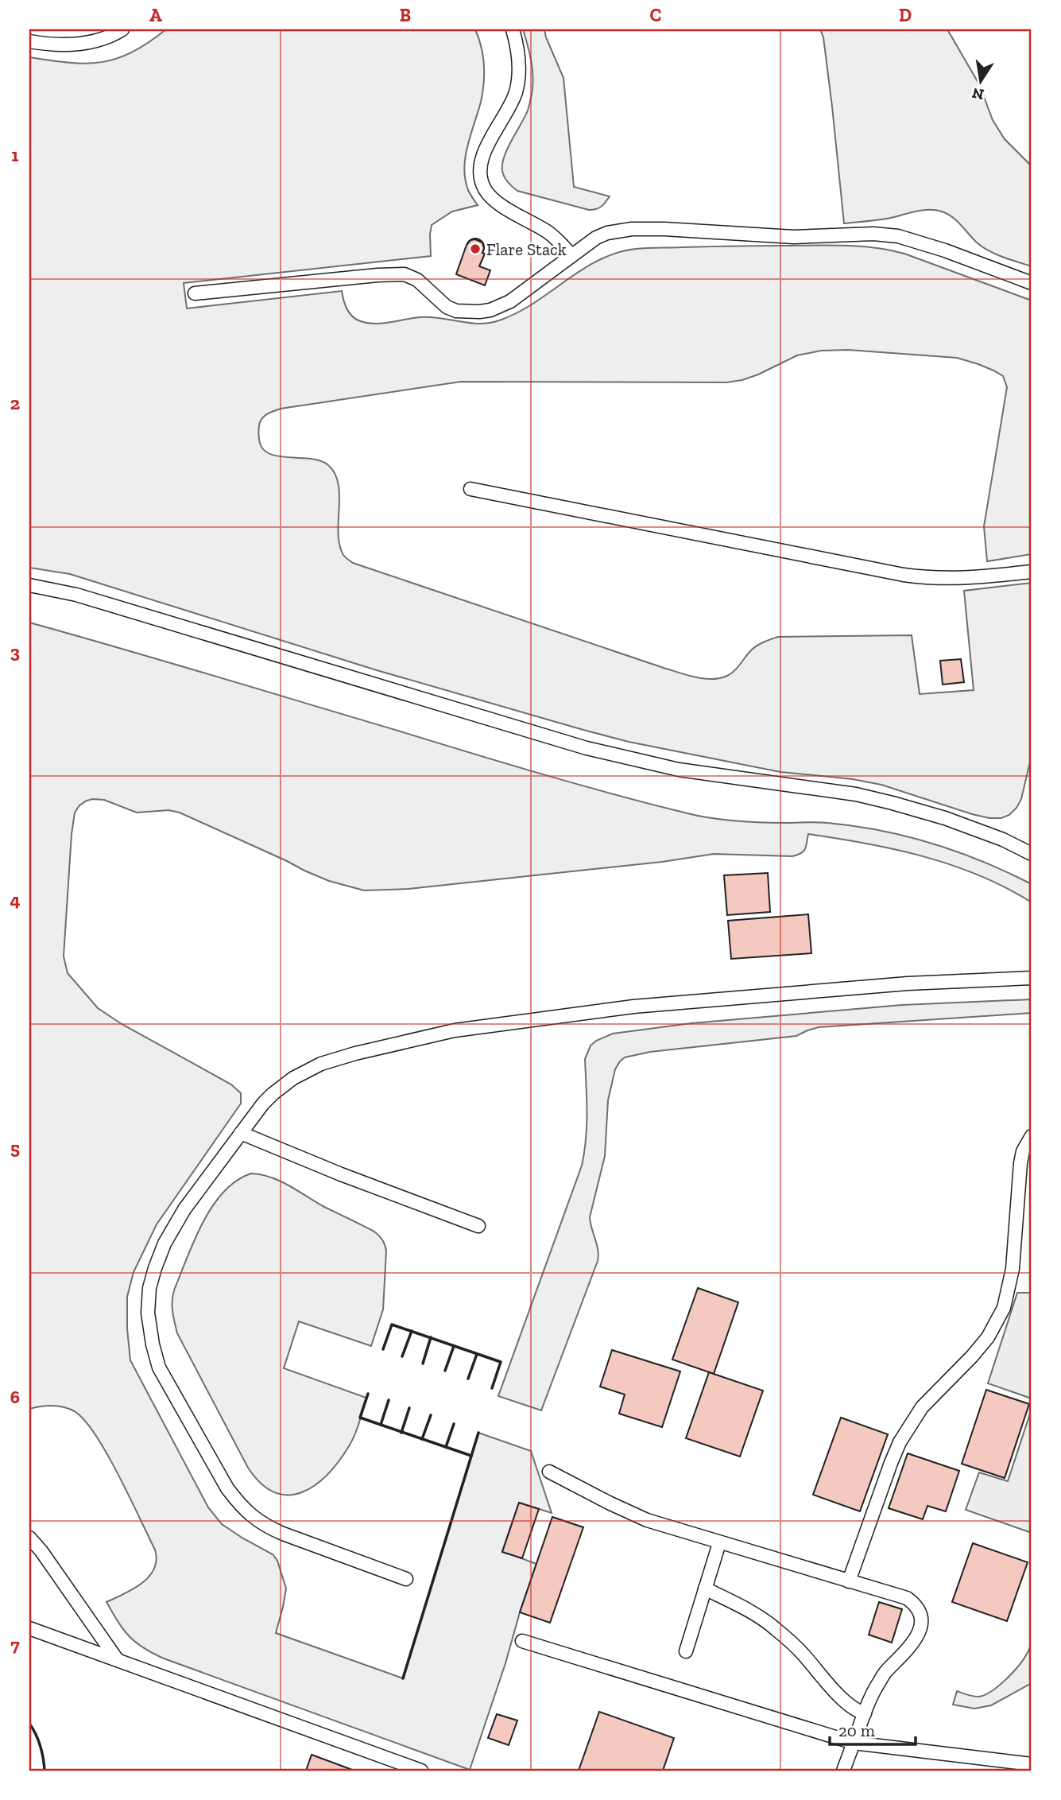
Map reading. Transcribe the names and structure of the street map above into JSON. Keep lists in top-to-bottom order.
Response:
{
  "places": ["Flare Stack"],
  "scale_bar": "20 m",
  "north": "bottom",
  "grid": {
    "columns": [
      "A",
      "B",
      "C",
      "D"
    ],
    "rows": [
      "1",
      "2",
      "3",
      "4",
      "5",
      "6",
      "7"
    ]
  }
}
